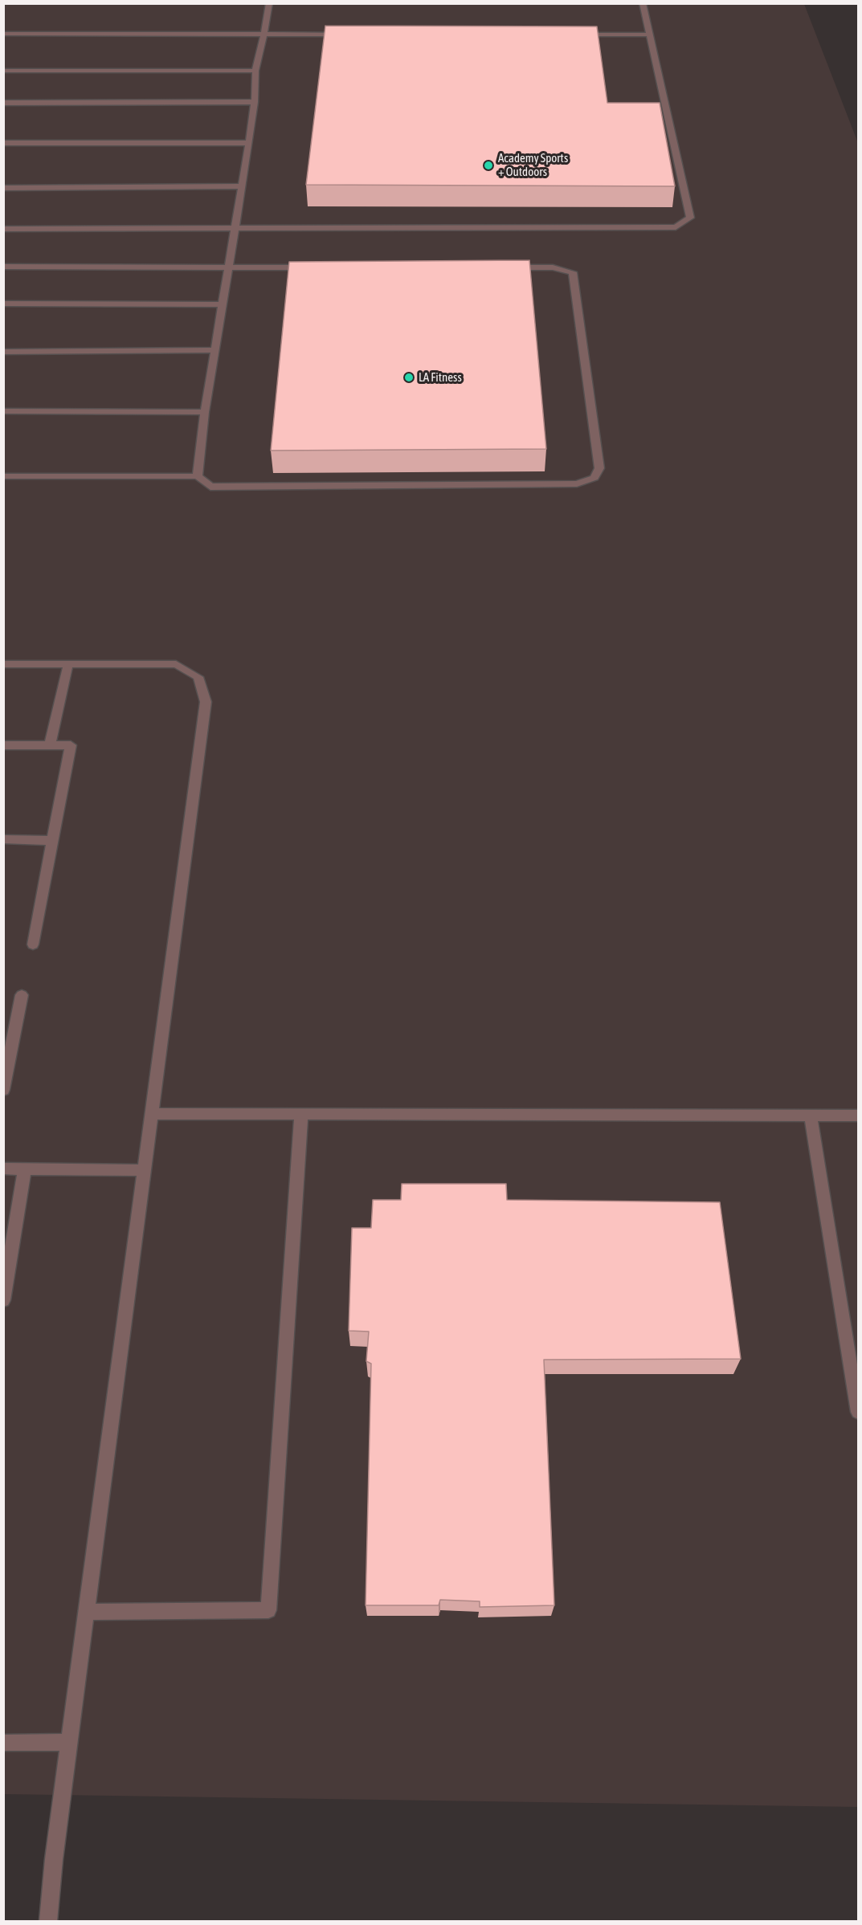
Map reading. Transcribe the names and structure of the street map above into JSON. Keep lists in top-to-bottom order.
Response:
{
  "places": ["Academy Sports + Outdoors", "LA Fitness"]
}
